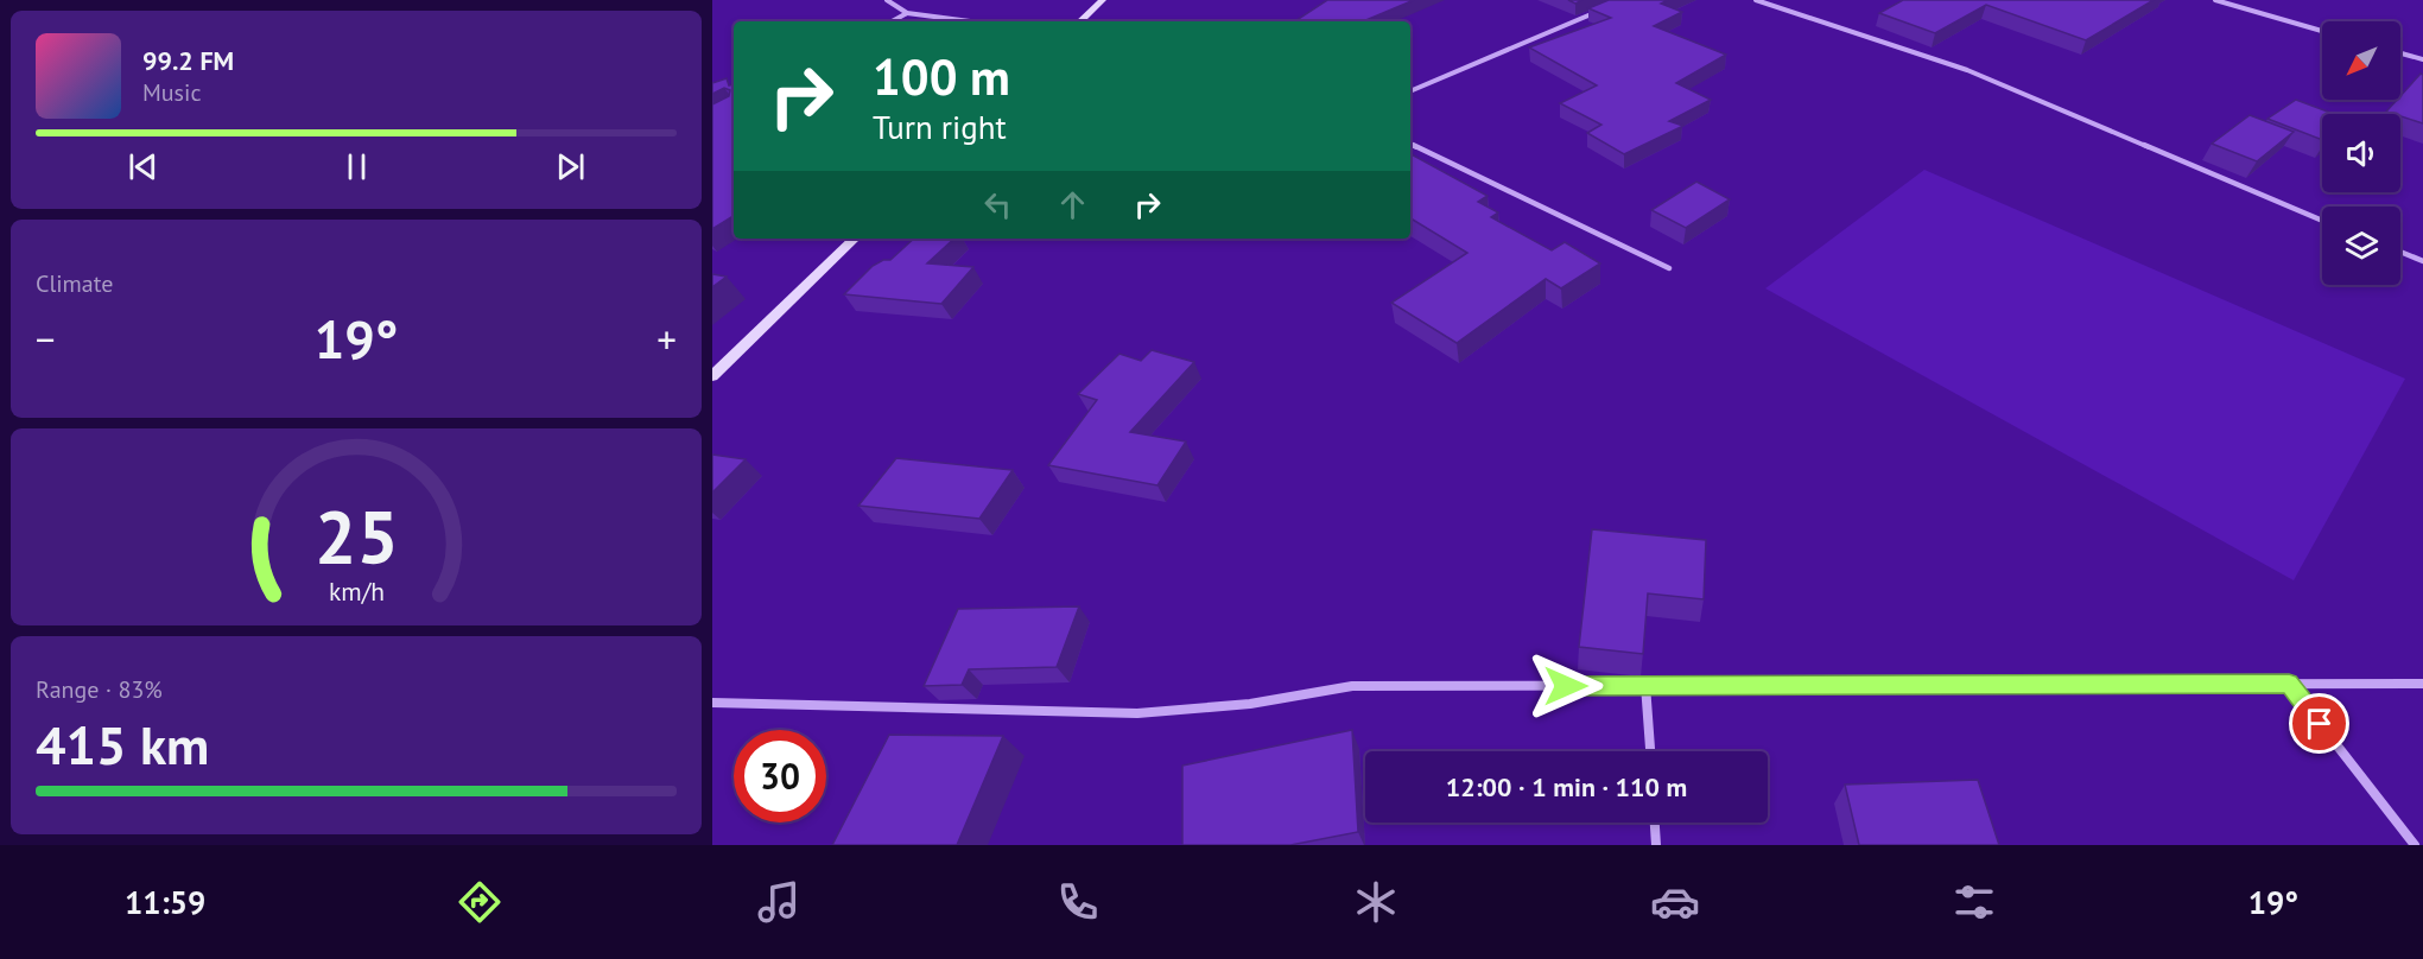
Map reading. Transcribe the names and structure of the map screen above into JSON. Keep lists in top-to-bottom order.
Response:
{
  "north": "bottom left",
  "page": {
    "turn": ["100 m", "Turn right"],
    "song": ["99.2 FM", "Music"],
    "tile": [
      "Climate",
      ["Range · 83%", "415 km"]
    ],
    "heat": ["−", "19°", "+"],
    "limit": "30",
    "trip": "12:00 · 1 min · 110 m",
    "tabs": ["11:59", "19°"],
    "gauge": ["25", "km/h"]
  }
}
